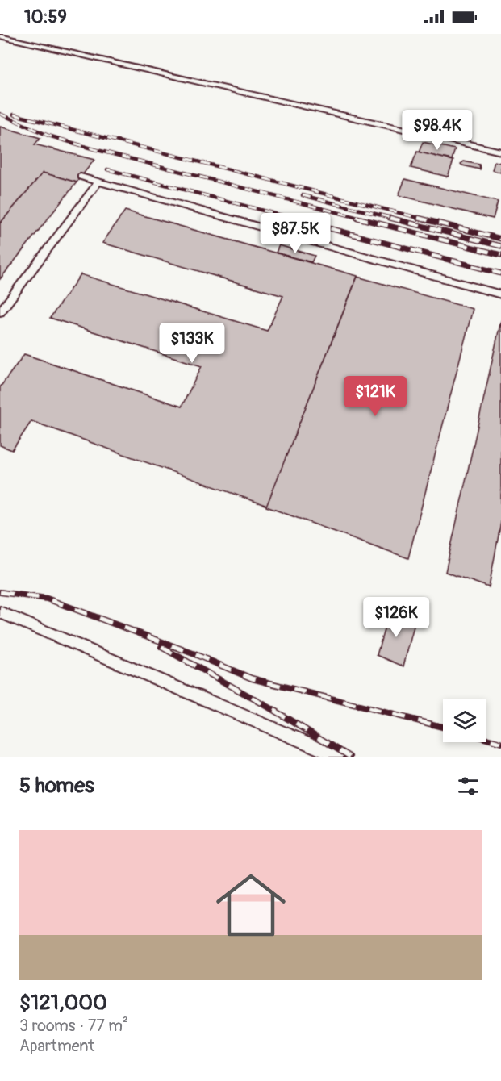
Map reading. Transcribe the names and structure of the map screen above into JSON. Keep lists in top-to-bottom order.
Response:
{
  "page": {
    "status": "10:59",
    "price": [
      "$98.4K",
      "$87.5K",
      "$133K",
      "$121K",
      "$126K"
    ],
    "heading": "5 homes",
    "list": [
      {
        "name": "$121,000",
        "note": "3 rooms · 77 m² · Apartment"
      }
    ]
  }
}
